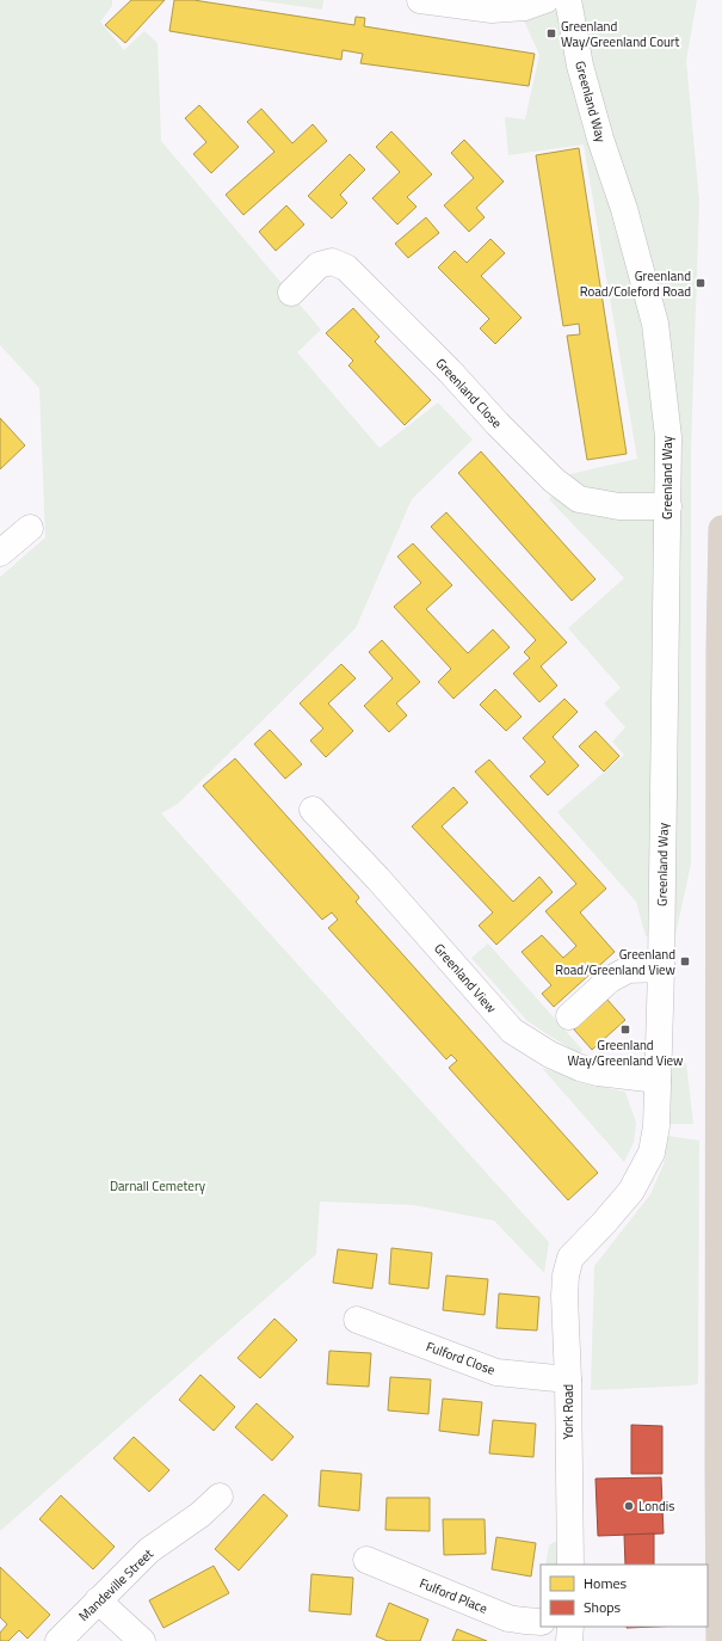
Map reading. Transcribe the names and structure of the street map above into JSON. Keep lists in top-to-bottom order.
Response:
{
  "streets": {
    "street": [
      "Greenland Way",
      "Greenland Close",
      "Greenland View",
      "Fulford Close",
      "York Road",
      "Mandeville Street",
      "Fulford Place"
    ]
  },
  "crossings": [
    ["Greenland Way", "Greenland Close"],
    ["Greenland Way", "Greenland View"],
    ["Greenland Way", "York Road"],
    ["Fulford Close", "York Road"]
  ],
  "parks": ["Darnall Cemetery"],
  "places": {
    "transit": [
      "Greenland Way/Greenland Court",
      "Greenland Road/Coleford Road",
      "Greenland Road/Greenland View",
      "Greenland Way/Greenland View"
    ],
    "other": ["Londis"]
  },
  "legend": ["Homes", "Shops"]
}
